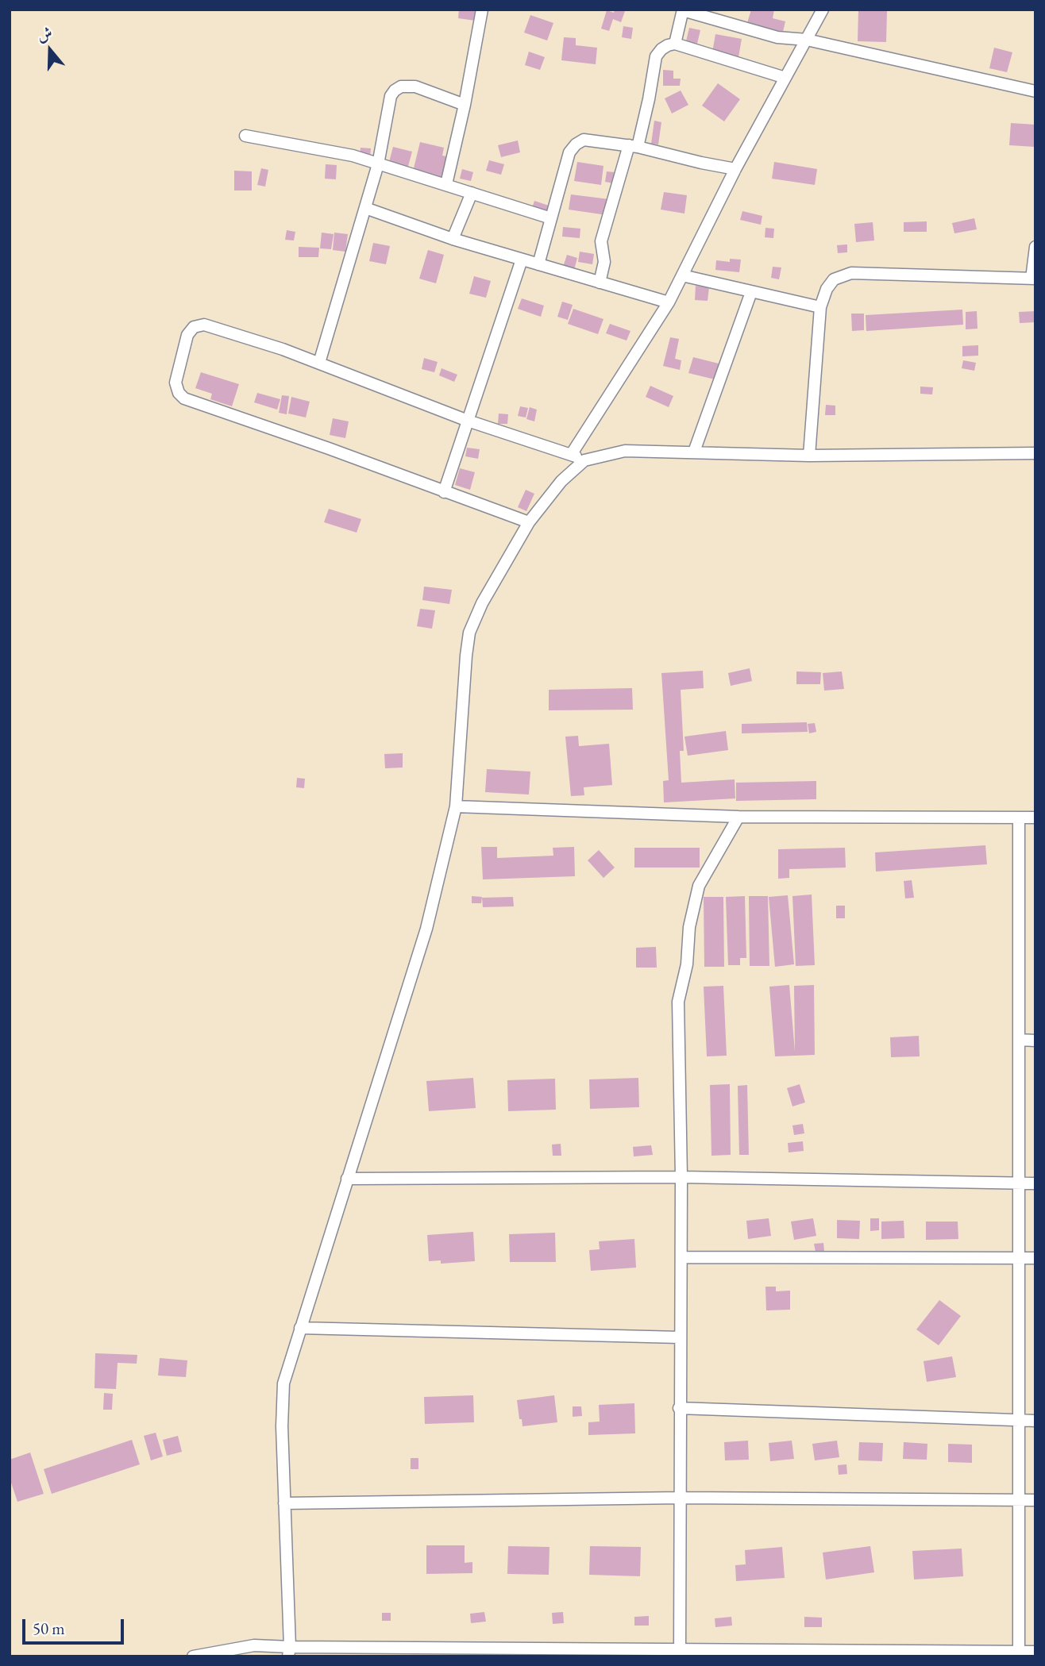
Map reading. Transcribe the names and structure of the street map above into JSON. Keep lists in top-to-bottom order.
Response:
{
  "scale_bar": "50 m",
  "north": "top"
}
